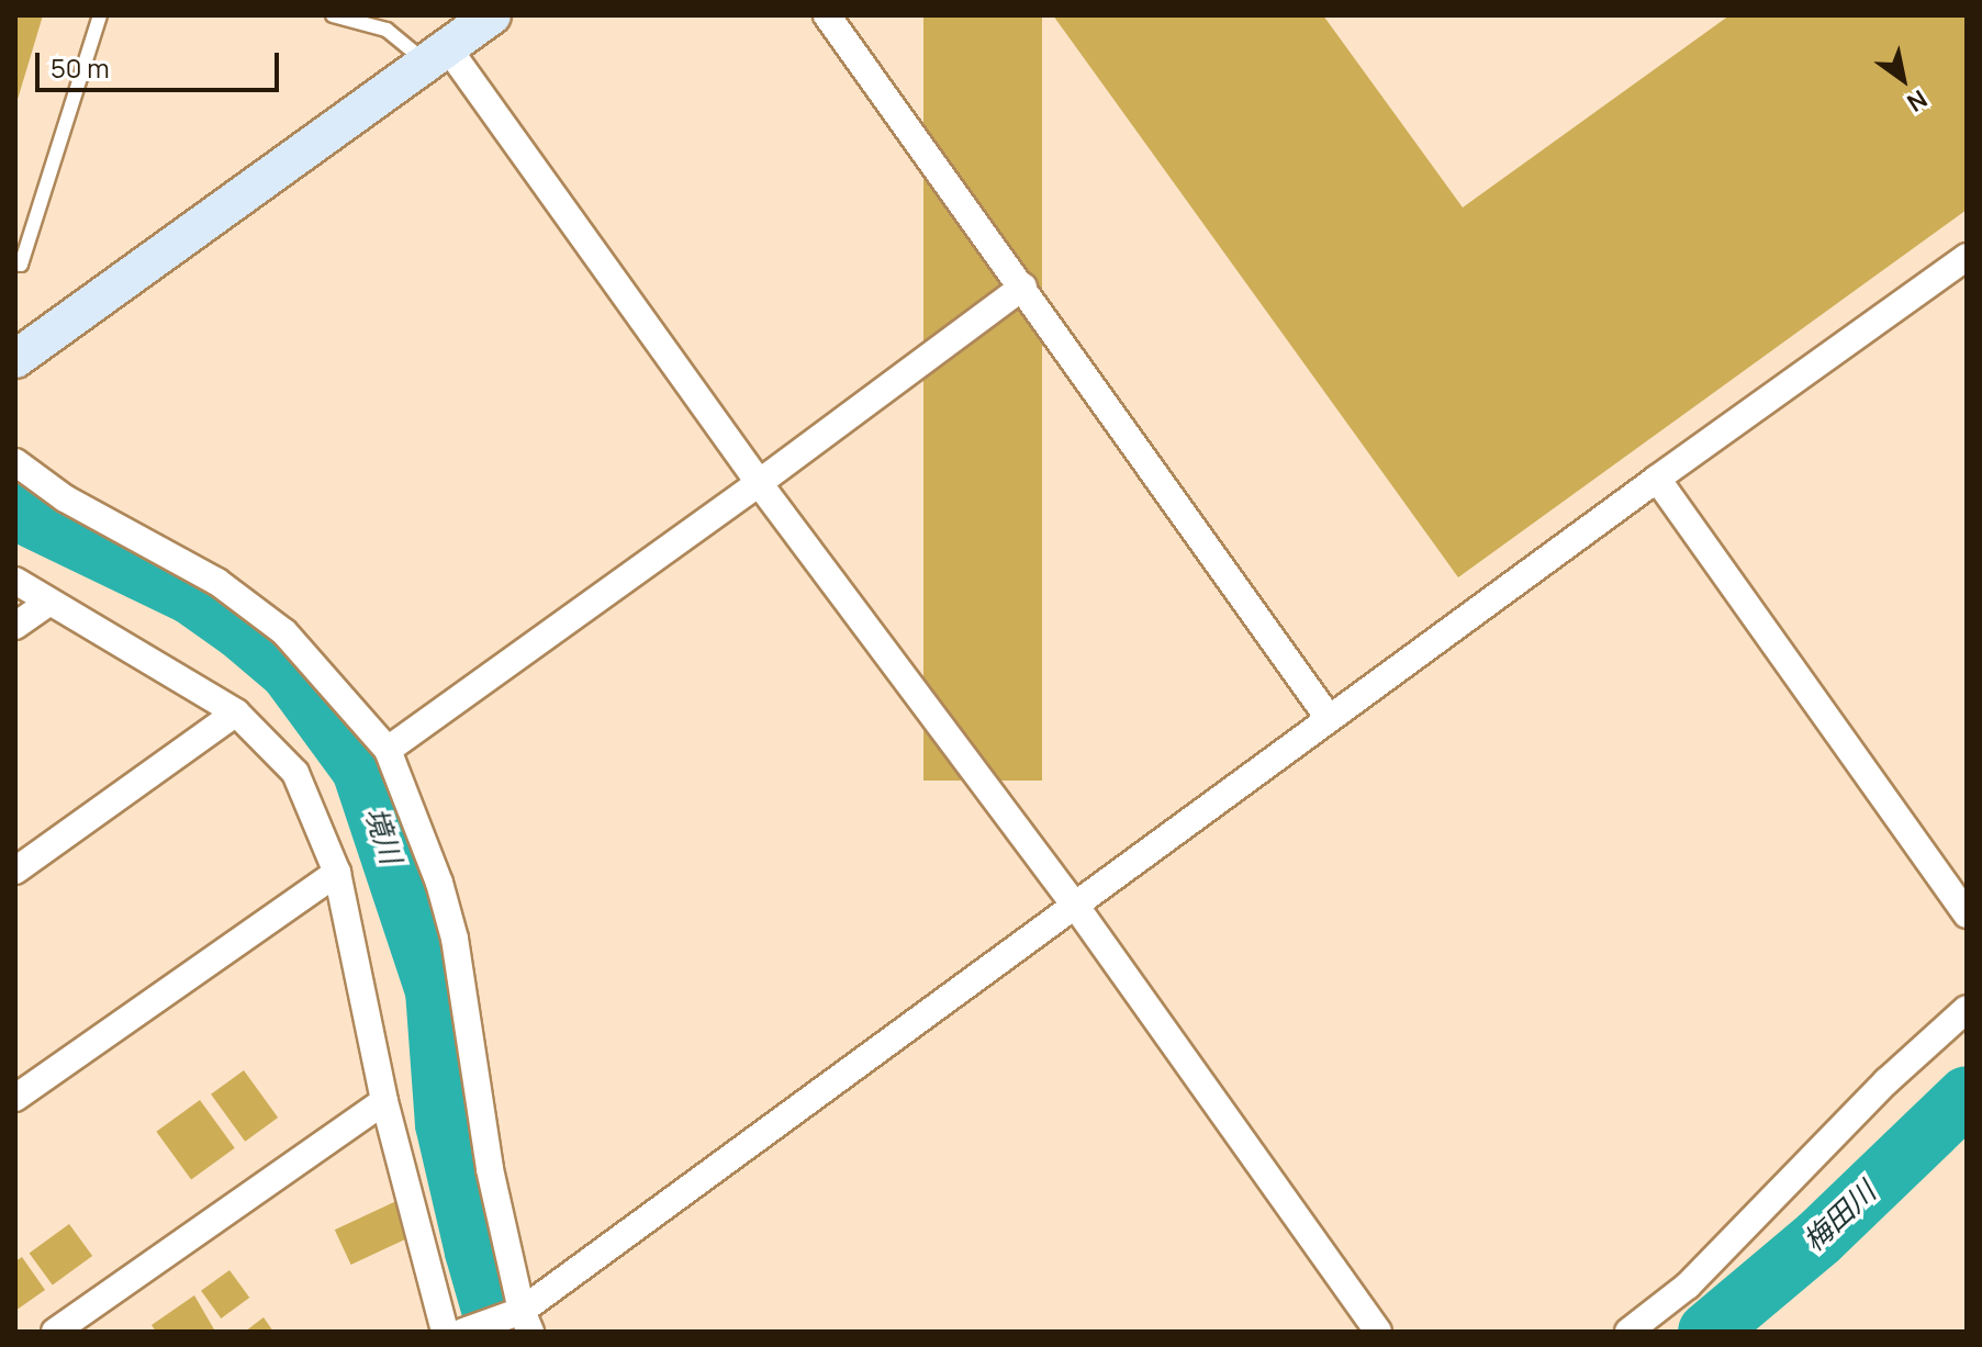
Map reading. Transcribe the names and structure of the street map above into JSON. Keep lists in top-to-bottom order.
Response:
{
  "water": ["境川", "梅田川"],
  "scale_bar": "50 m",
  "north": "bottom right"
}
